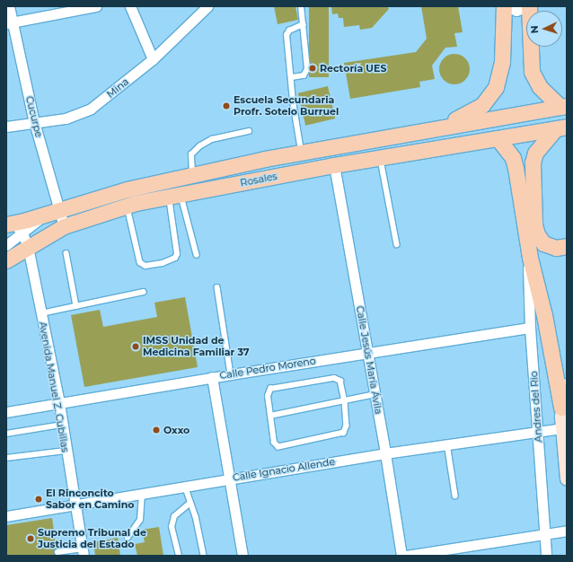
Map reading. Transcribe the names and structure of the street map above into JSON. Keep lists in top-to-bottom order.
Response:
{
  "streets": {
    "main road": ["Rosales"],
    "street": [
      "Mina",
      "Cucurpe",
      "Calle Jesús María Ávila",
      "Calle Pedro Moreno",
      "Avenida Manuel Z. Cubillas",
      "Andres del Rio",
      "Calle Ignacio Allende"
    ]
  },
  "crossings": [
    ["Mina", "Cucurpe"],
    ["Cucurpe", "Rosales"],
    ["Rosales", "Calle Jesús María Ávila"],
    ["Rosales", "Avenida Manuel Z. Cubillas"],
    ["Calle Jesús María Ávila", "Calle Pedro Moreno"],
    ["Calle Jesús María Ávila", "Calle Ignacio Allende"],
    ["Calle Pedro Moreno", "Avenida Manuel Z. Cubillas"],
    ["Calle Pedro Moreno", "Andres del Rio"],
    ["Avenida Manuel Z. Cubillas", "Calle Ignacio Allende"],
    ["Andres del Rio", "Calle Ignacio Allende"]
  ],
  "places": [
    "Rectoría UES",
    "Escuela Secundaria Profr. Sotelo Burruel",
    "IMSS Unidad de Medicina Familiar 37",
    "Oxxo",
    "El Rinconcito Sabor en Camino",
    "Supremo Tribunal de Justicia del Estado"
  ],
  "north": "left"
}
